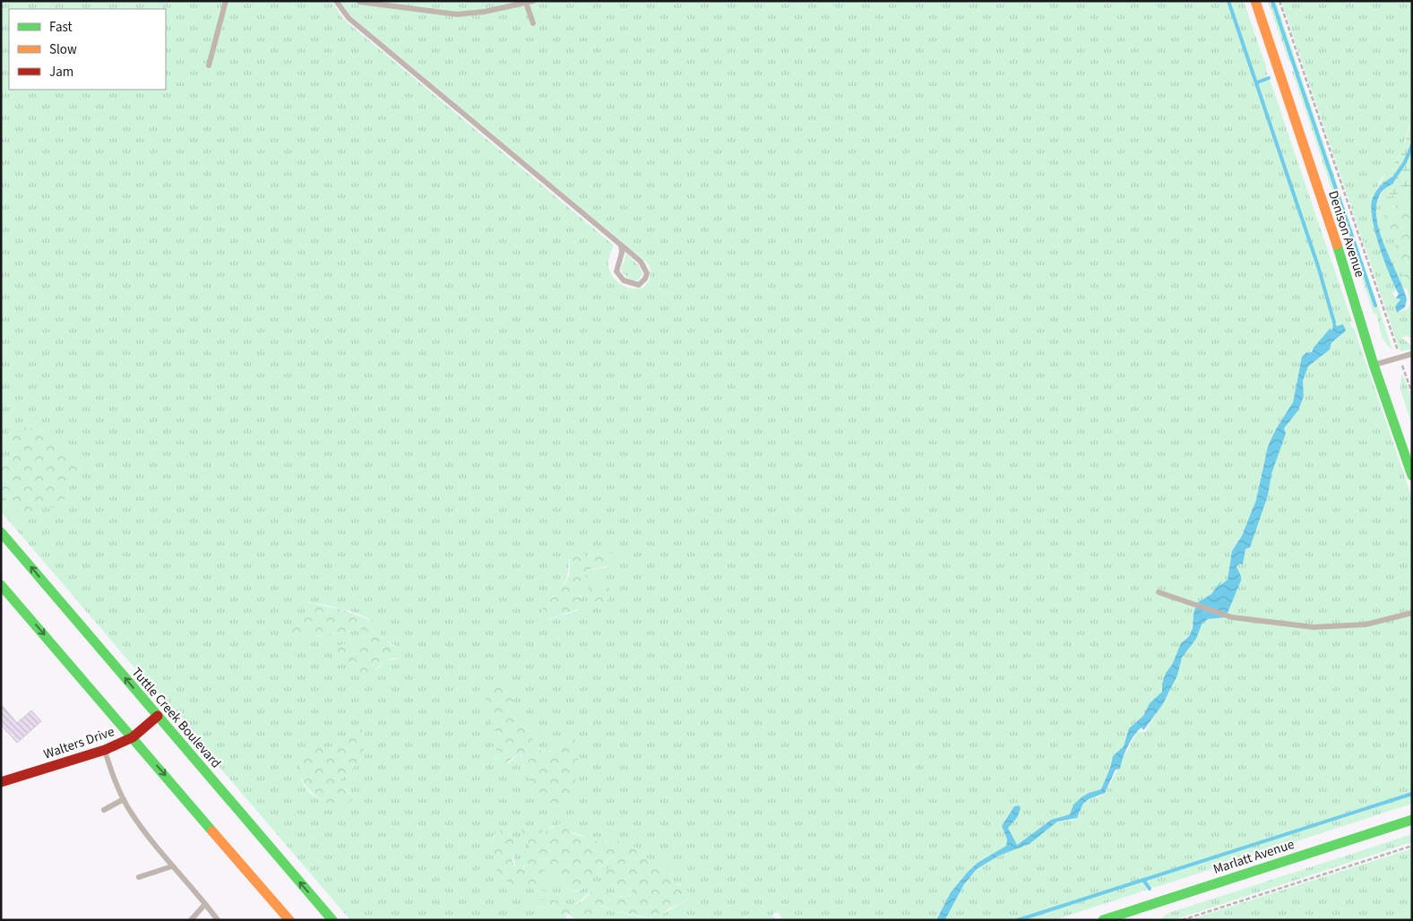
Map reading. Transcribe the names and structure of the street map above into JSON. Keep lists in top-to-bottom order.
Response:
{
  "streets": {
    "main road": [
      "Denison Avenue",
      "Tuttle Creek Boulevard",
      "Walters Drive",
      "Marlatt Avenue"
    ]
  },
  "crossings": [
    ["Tuttle Creek Boulevard", "Walters Drive"]
  ],
  "legend": ["Fast", "Slow", "Jam"]
}
